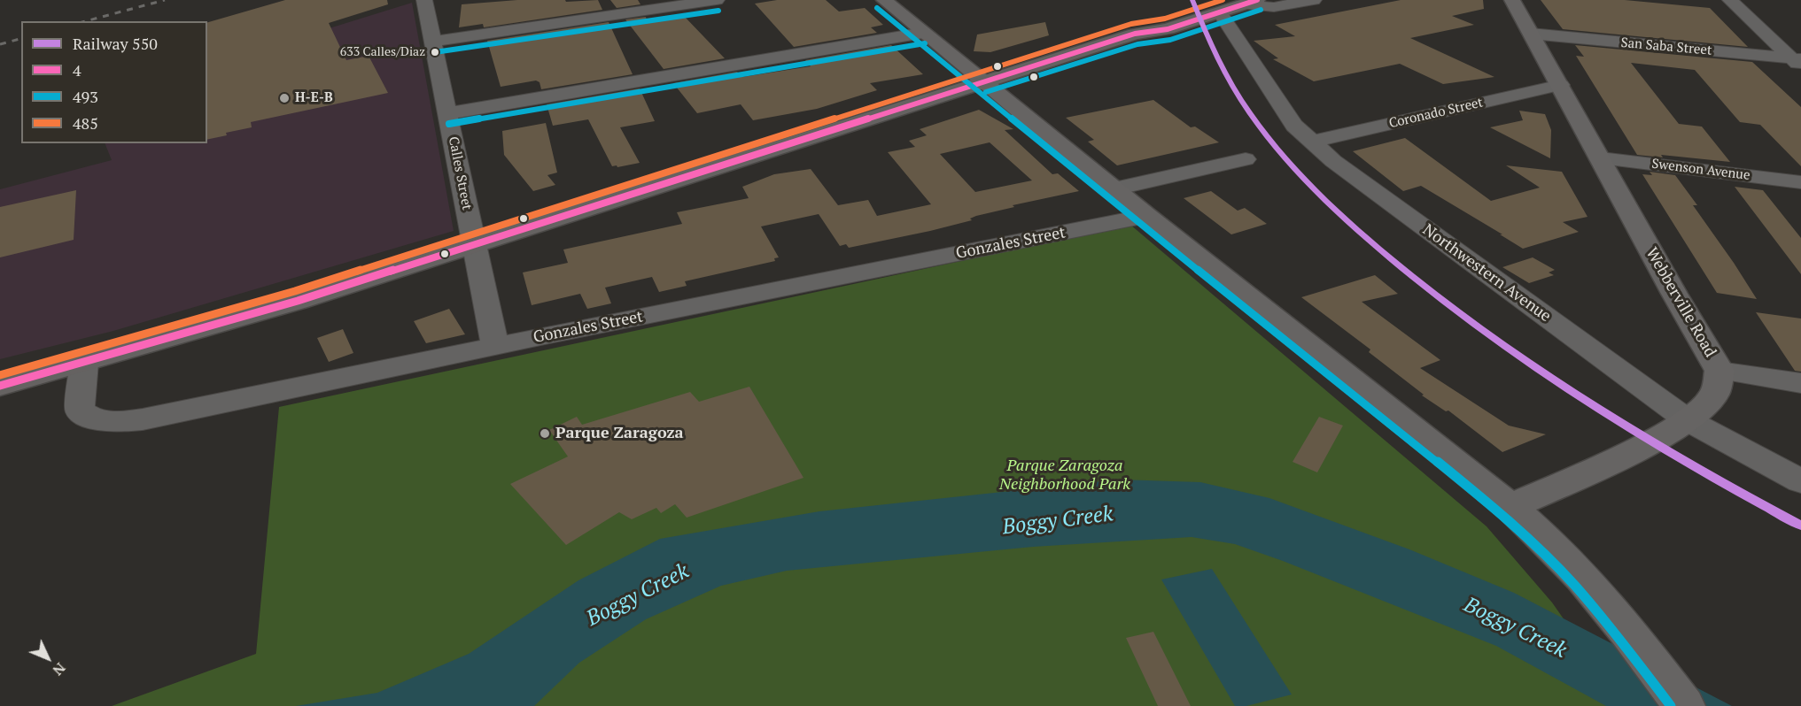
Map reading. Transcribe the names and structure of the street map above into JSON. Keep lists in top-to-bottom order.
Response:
{
  "streets": {
    "street": [
      "San Saba Street",
      "Coronado Street",
      "Swenson Avenue",
      "Calles Street",
      "Gonzales Street",
      "Northwestern Avenue",
      "Webberville Road"
    ]
  },
  "crossings": [
    ["San Saba Street", "Webberville Road"],
    ["Coronado Street", "Northwestern Avenue"],
    ["Coronado Street", "Webberville Road"],
    ["Swenson Avenue", "Webberville Road"],
    ["Calles Street", "Gonzales Street"],
    ["Northwestern Avenue", "Webberville Road"]
  ],
  "water": ["Boggy Creek"],
  "parks": ["Parque Zaragoza Neighborhood Park"],
  "places": ["633 Calles/Diaz", "H-E-B", "Parque Zaragoza"],
  "lines": [
    "rail line 550",
    "transit line 4",
    "transit line 485",
    "transit line 493"
  ],
  "legend": [
    "Railway 550",
    "4",
    "493",
    "485"
  ],
  "north": "bottom right"
}
